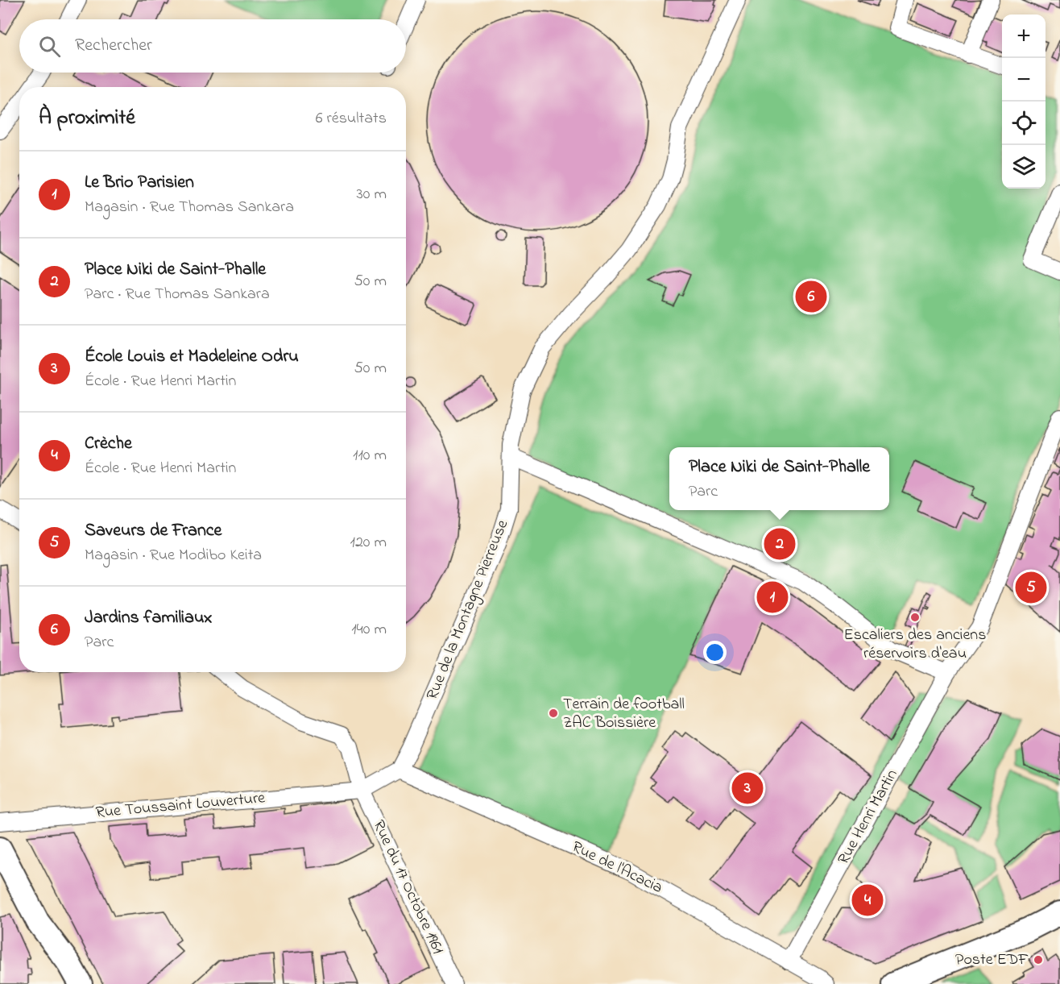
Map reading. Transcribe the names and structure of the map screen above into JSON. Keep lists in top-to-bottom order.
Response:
{
  "streets": {
    "street": [
      "Rue de la Montagne Pierreuse",
      "Rue Toussaint Louverture",
      "Rue Henri Martin",
      "Rue de l'Acacia",
      "Rue du 17 Octobre 1961"
    ]
  },
  "crossings": [
    ["Rue de la Montagne Pierreuse", "Rue de l'Acacia"],
    ["Rue Toussaint Louverture", "Rue du 17 Octobre 1961"],
    ["Rue Henri Martin", "Rue de l'Acacia"]
  ],
  "places": ["Escaliers des anciens réservoirs d'eau", "Terrain de football ZAC Boissière", "Poste EDF"],
  "page": {
    "map_buttons": ["+", "−"],
    "search": "Rechercher",
    "heading": ["À proximité", "6 résultats"],
    "list": [
      {
        "mark": "1",
        "name": "Le Brio Parisien",
        "note": "Magasin · Rue Thomas Sankara",
        "value": "30 m"
      },
      {
        "mark": "2",
        "name": "Place Niki de Saint-Phalle",
        "note": "Parc · Rue Thomas Sankara",
        "value": "50 m"
      },
      {
        "mark": "3",
        "name": "École Louis et Madeleine Odru",
        "note": "École · Rue Henri Martin",
        "value": "50 m"
      },
      {
        "mark": "4",
        "name": "Crèche",
        "note": "École · Rue Henri Martin",
        "value": "110 m"
      },
      {
        "mark": "5",
        "name": "Saveurs de France",
        "note": "Magasin · Rue Modibo Keita",
        "value": "120 m"
      },
      {
        "mark": "6",
        "name": "Jardins familiaux",
        "note": "Parc",
        "value": "140 m"
      }
    ],
    "pins": [
      "6",
      "2",
      "5",
      "1",
      "3",
      "4"
    ],
    "popup": ["Place Niki de Saint-Phalle", "Parc"]
  }
}
